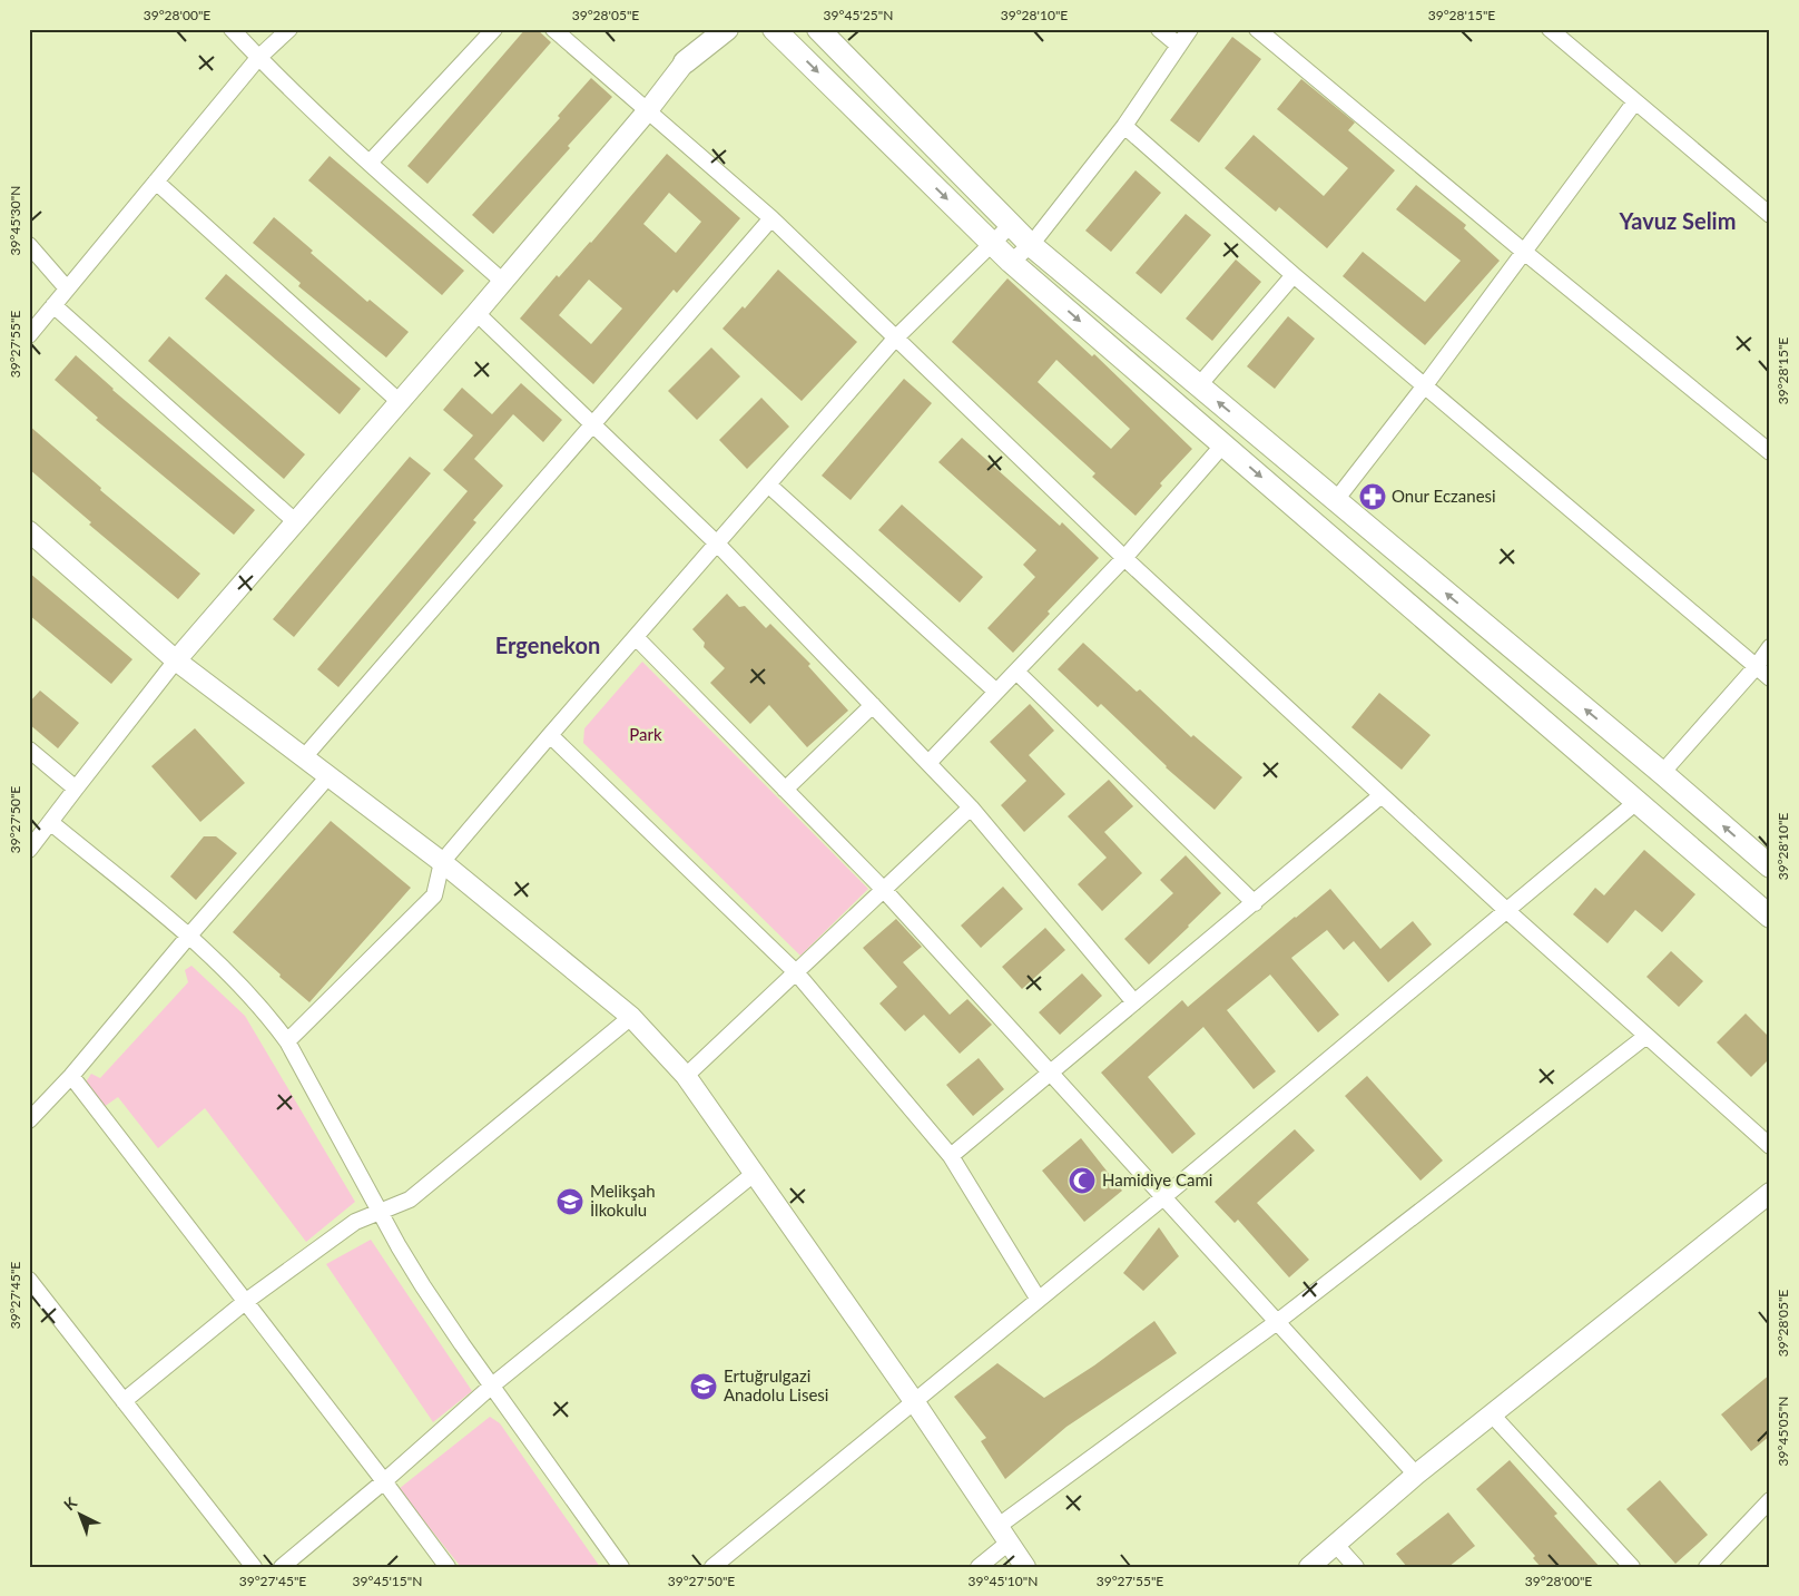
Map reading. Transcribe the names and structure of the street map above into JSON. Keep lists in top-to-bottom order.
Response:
{
  "districts": ["Yavuz Selim", "Ergenekon"],
  "parks": ["Park"],
  "places": {
    "pharmacy": ["Onur Eczanesi"],
    "mosque": ["Hamidiye Cami"],
    "school or university": ["Melikşah İlkokulu", "Ertuğrulgazi Anadolu Lisesi"]
  },
  "north": "top left",
  "coordinates": [
    "39°28'00\"E",
    "39°28'05\"E",
    "39°45'25\"N",
    "39°28'10\"E",
    "39°28'15\"E",
    "39°45'30\"N",
    "39°27'55\"E",
    "39°27'50\"E",
    "39°27'45\"E",
    "39°45'05\"N",
    "39°45'15\"N",
    "39°45'10\"N"
  ]
}
